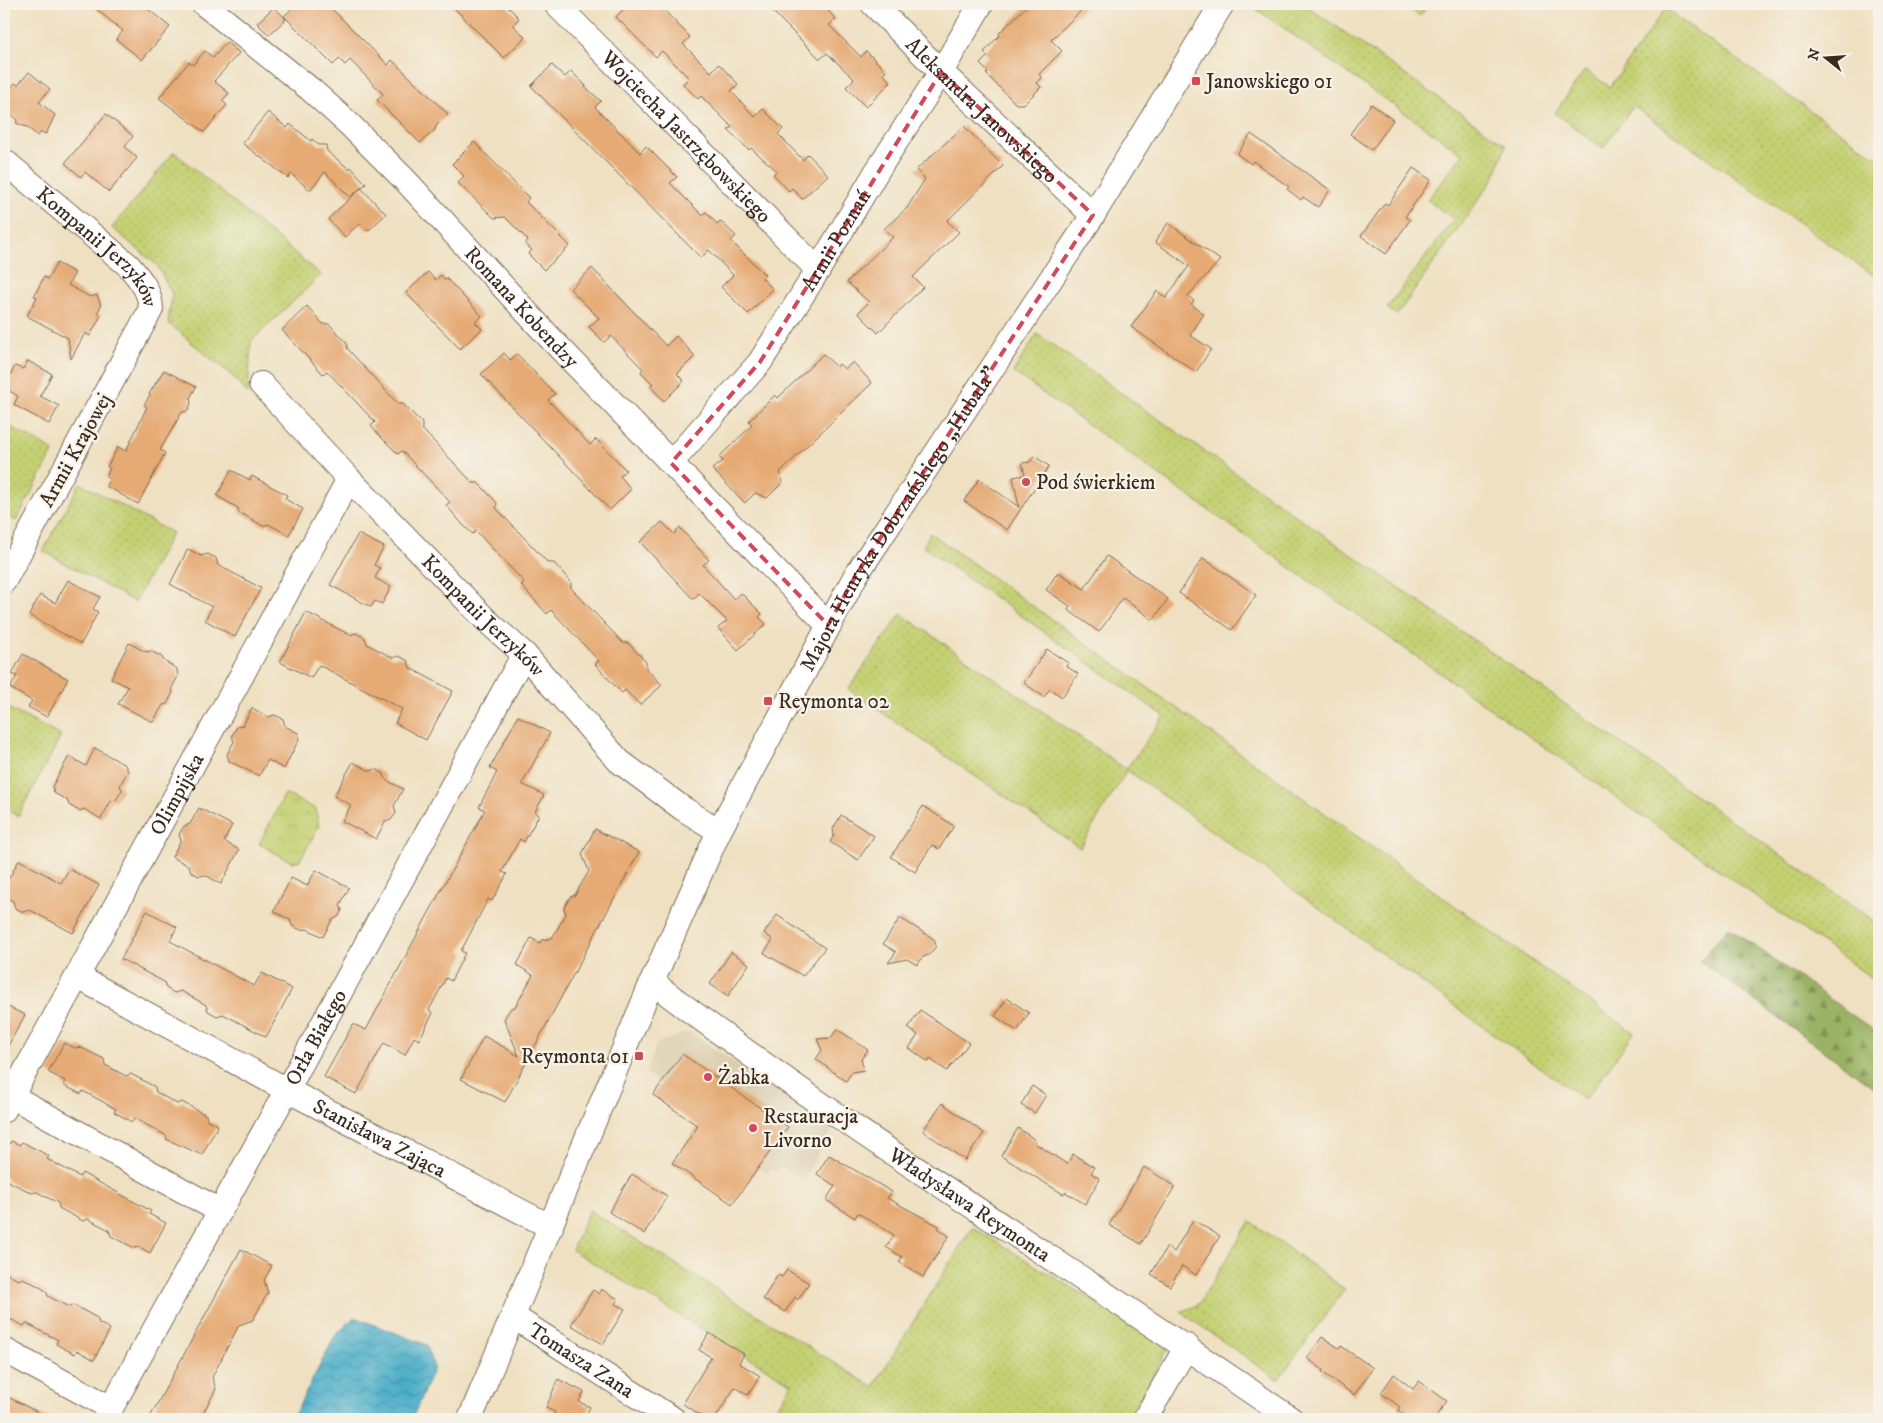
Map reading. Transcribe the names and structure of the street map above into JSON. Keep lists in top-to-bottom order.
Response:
{
  "streets": {
    "street": [
      "Aleksandra Janowskiego",
      "Wojciecha Jastrzębowskiego",
      "Armii Poznań",
      "Kompanii Jerzyków",
      "Romana Kobendzy",
      "Armii Krajowej",
      "Majora Henryka Dobrzańskiego „Hubala”",
      "Olimpijska",
      "Orła Białego",
      "Stanisława Zająca",
      "Władysława Reymonta",
      "Tomasza Zana"
    ]
  },
  "crossings": [
    ["Aleksandra Janowskiego", "Armii Poznań"],
    ["Aleksandra Janowskiego", "Majora Henryka Dobrzańskiego „Hubala”"],
    ["Wojciecha Jastrzębowskiego", "Armii Poznań"],
    ["Armii Poznań", "Romana Kobendzy"],
    ["Kompanii Jerzyków", "Armii Krajowej"],
    ["Kompanii Jerzyków", "Majora Henryka Dobrzańskiego „Hubala”"],
    ["Kompanii Jerzyków", "Olimpijska"],
    ["Kompanii Jerzyków", "Orła Białego"],
    ["Romana Kobendzy", "Majora Henryka Dobrzańskiego „Hubala”"],
    ["Majora Henryka Dobrzańskiego „Hubala”", "Stanisława Zająca"],
    ["Majora Henryka Dobrzańskiego „Hubala”", "Władysława Reymonta"],
    ["Majora Henryka Dobrzańskiego „Hubala”", "Tomasza Zana"],
    ["Olimpijska", "Stanisława Zająca"],
    ["Orła Białego", "Stanisława Zająca"]
  ],
  "places": {
    "transit": ["Janowskiego 01", "Reymonta 02", "Reymonta 01"],
    "other": ["Pod świerkiem", "Żabka", "Restauracja Livorno"]
  },
  "north": "left"
}
